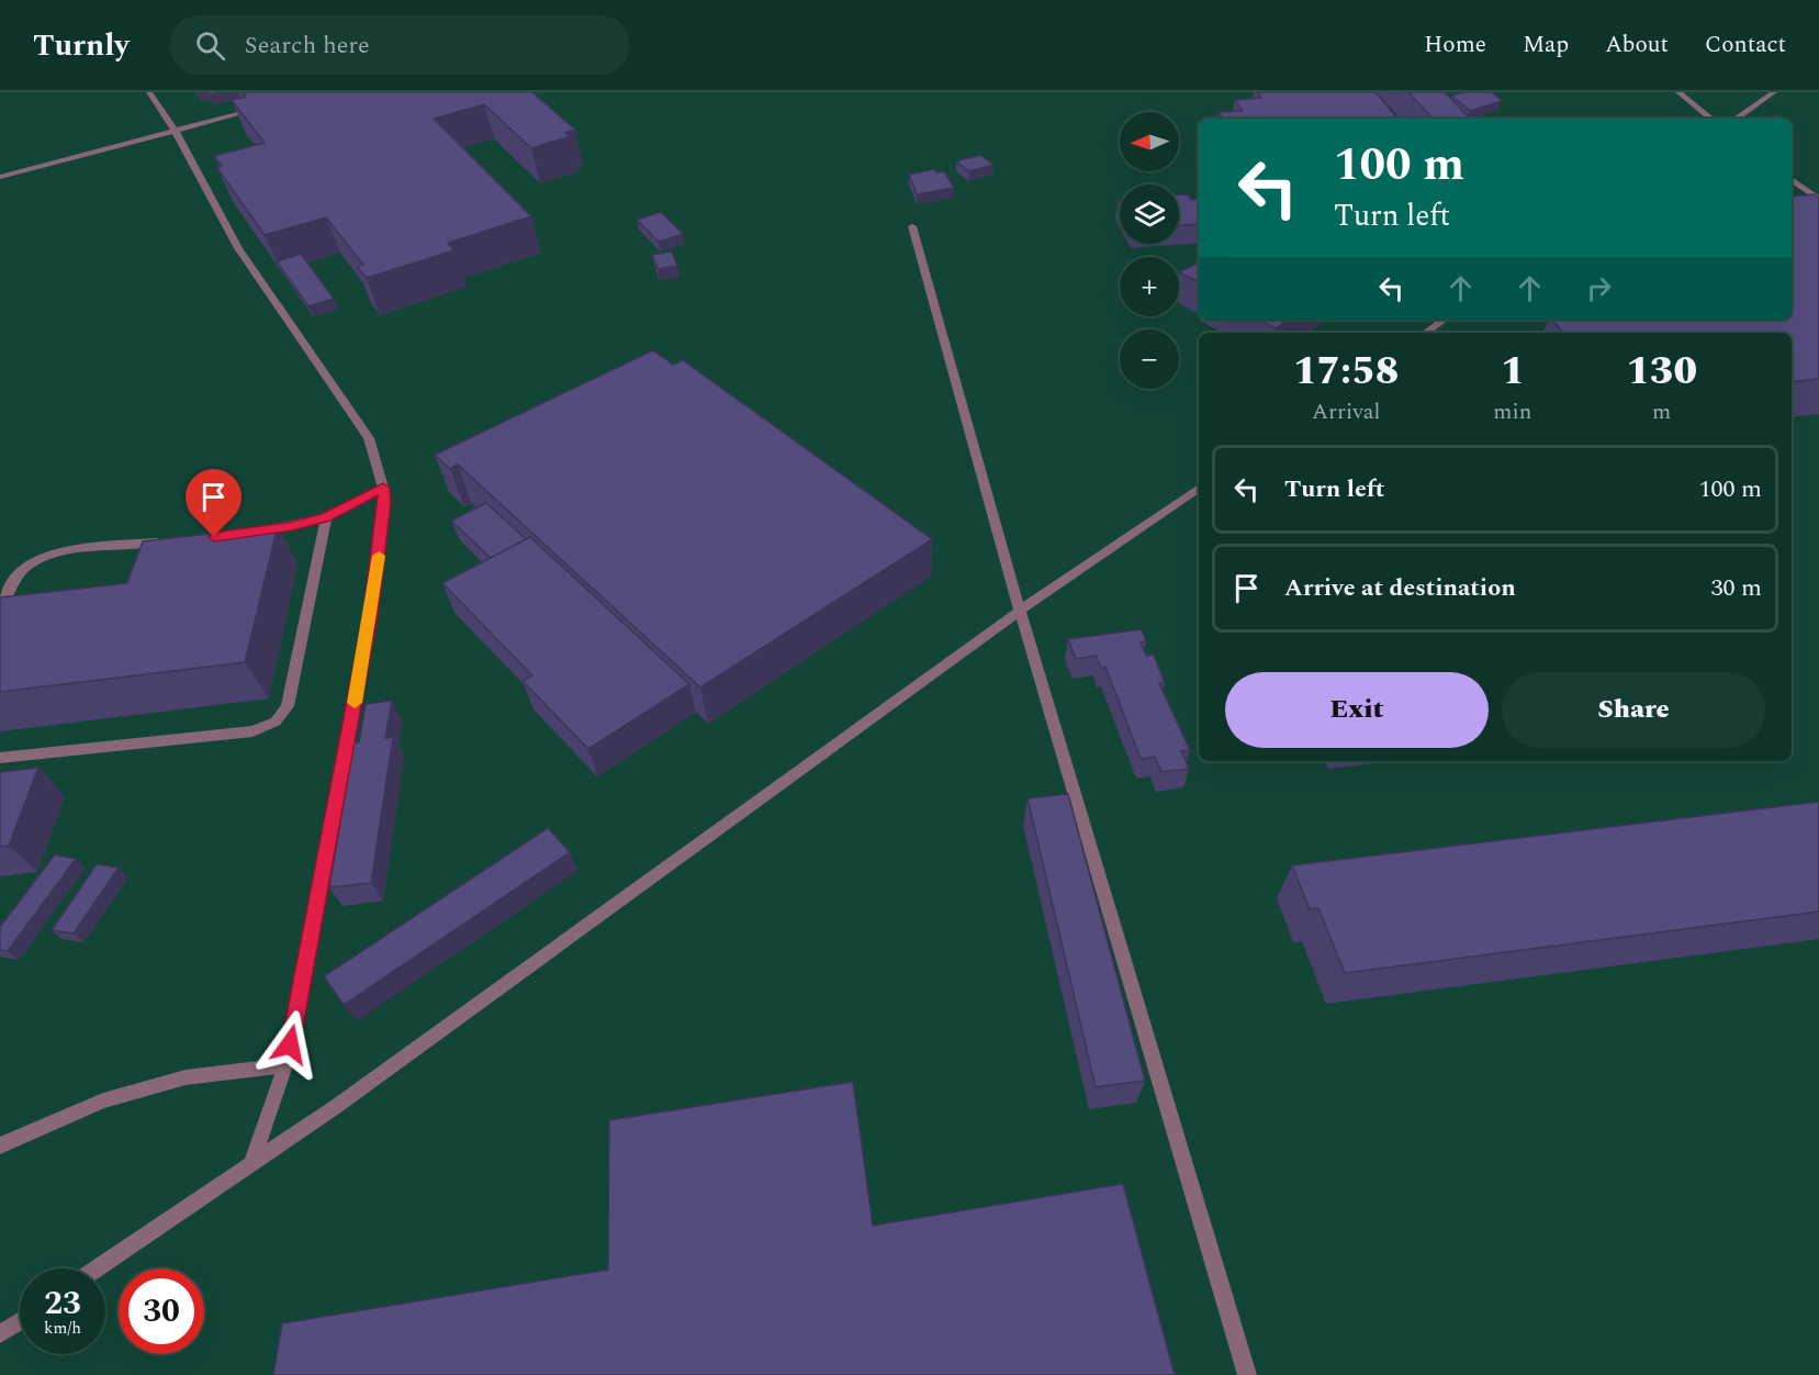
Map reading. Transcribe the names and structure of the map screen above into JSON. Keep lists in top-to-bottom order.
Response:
{
  "north": "left",
  "page": {
    "header": "Turnly",
    "search": "Search here",
    "nav": [
      "Home",
      "Map",
      "About",
      "Contact"
    ],
    "map_buttons": ["+", "−"],
    "turn": ["100 m", "Turn left"],
    "eta": [
      "17:58",
      "Arrival",
      "1",
      "min",
      "130",
      "m"
    ],
    "list": [
      {
        "name": "Turn left",
        "value": "100 m"
      },
      {
        "name": "Arrive at destination",
        "value": "30 m"
      }
    ],
    "buttons": ["Exit", "Share"],
    "speed": "23 km/h",
    "limit": "30"
  }
}
